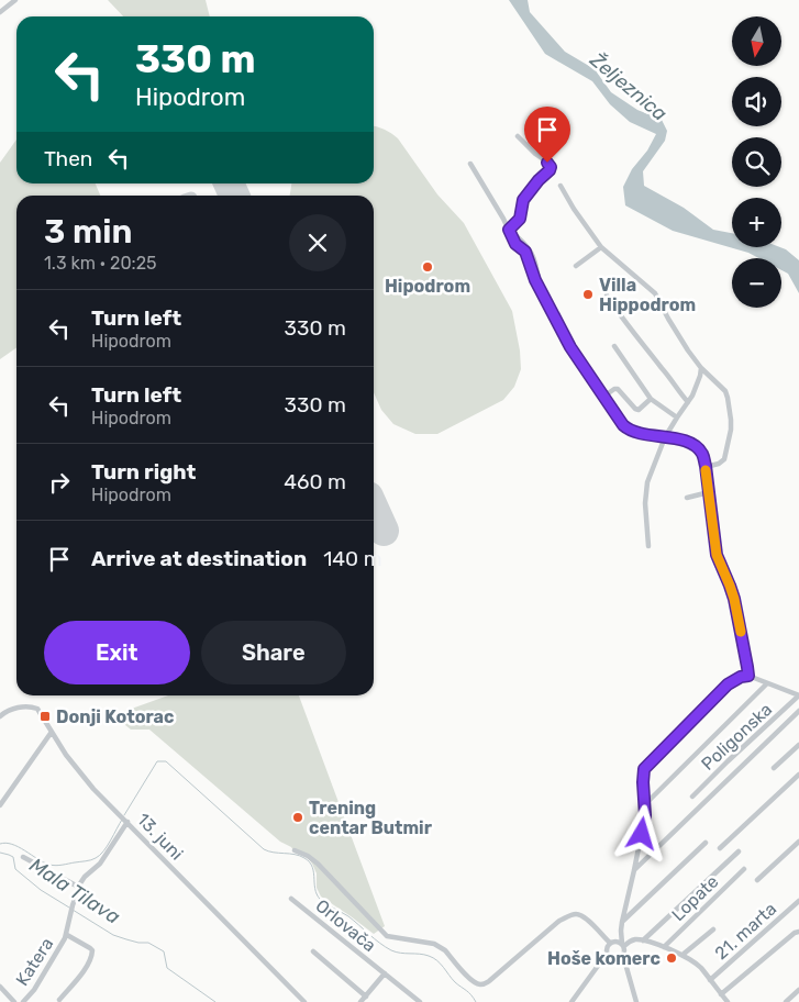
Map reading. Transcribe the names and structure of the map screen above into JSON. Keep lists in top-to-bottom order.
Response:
{
  "streets": {
    "street": [
      "Poligonska",
      "13. juni",
      "Lopate",
      "Orlovača",
      "21. marta",
      "Katera"
    ]
  },
  "crossings": [
    ["13. juni", "Katera"]
  ],
  "water": ["Željeznica", "Mala Tilava"],
  "places": {
    "other": [
      "Hipodrom",
      "Villa Hippodrom",
      "Trening centar Butmir",
      "Hoše komerc"
    ],
    "transit": ["Donji Kotorac"]
  },
  "north": "bottom",
  "page": {
    "map_buttons": ["+", "−"],
    "turn": ["330 m", "Hipodrom"],
    "then": "Then",
    "heading": ["3 min", "1.3 km · 20:25"],
    "list": [
      {
        "name": "Turn left",
        "note": "Hipodrom",
        "value": "330 m"
      },
      {
        "name": "Turn left",
        "note": "Hipodrom",
        "value": "330 m"
      },
      {
        "name": "Turn right",
        "note": "Hipodrom",
        "value": "460 m"
      },
      {
        "name": "Arrive at destination",
        "value": "140 m"
      }
    ],
    "buttons": ["Exit", "Share"]
  }
}
